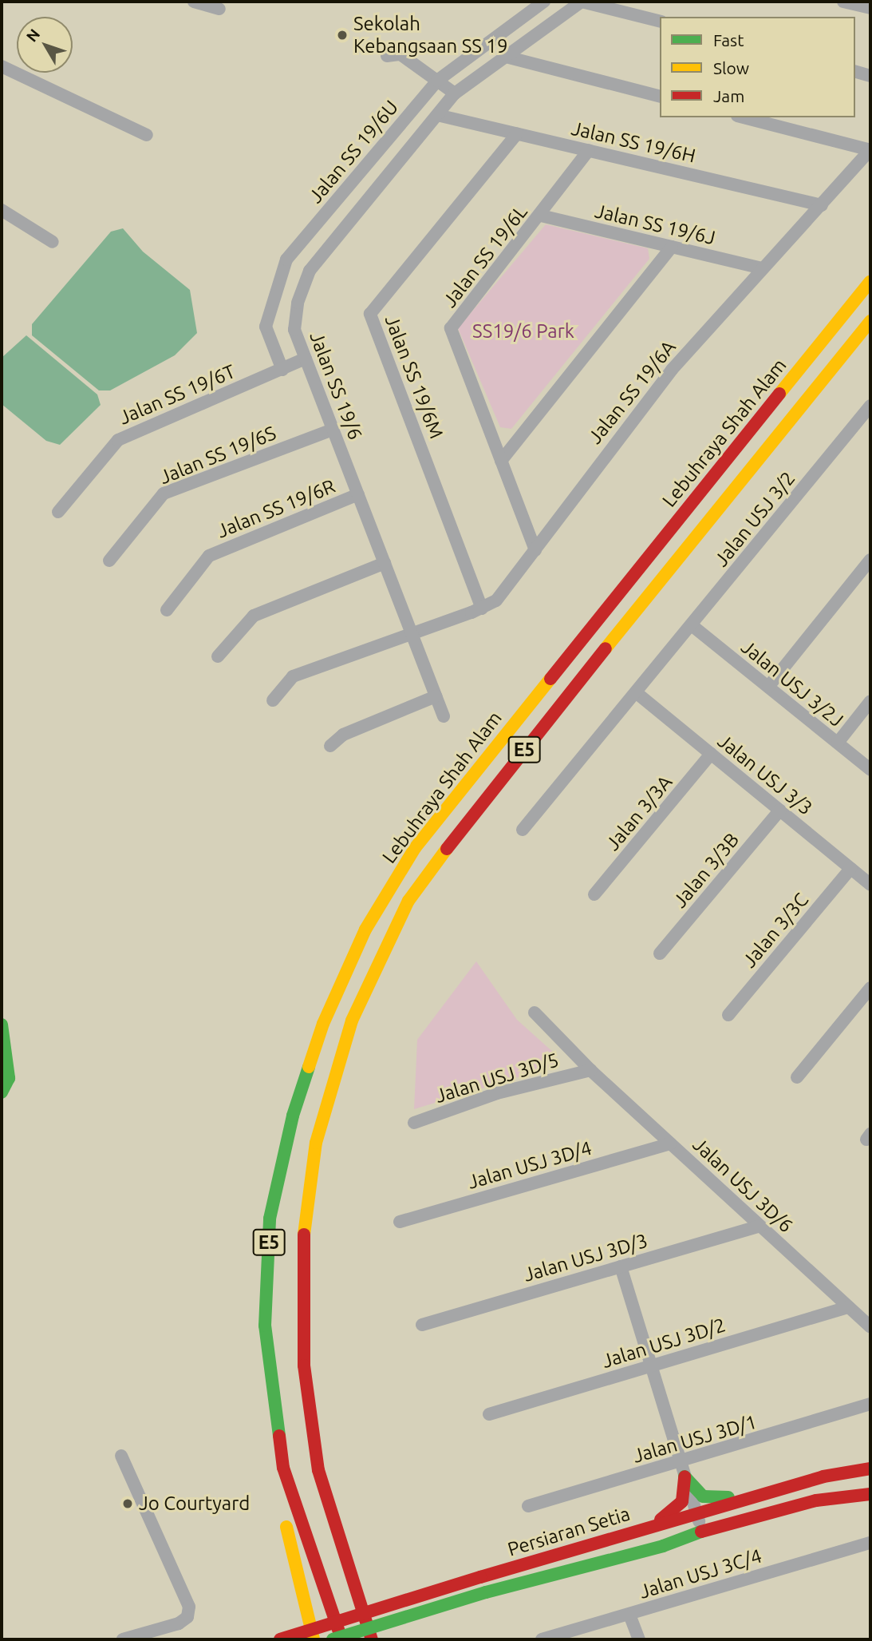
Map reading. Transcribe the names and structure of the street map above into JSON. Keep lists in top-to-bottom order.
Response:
{
  "streets": {
    "main road": ["Lebuhraya Shah Alam", "E5", "Persiaran Setia"],
    "street": [
      "Jalan SS 19/6H",
      "Jalan SS 19/6U",
      "Jalan SS 19/6J",
      "Jalan SS 19/6L",
      "Jalan SS 19/6M",
      "Jalan SS 19/6",
      "Jalan SS 19/6A",
      "Jalan SS 19/6T",
      "Jalan SS 19/6S",
      "Jalan SS 19/6R",
      "Jalan USJ 3/2",
      "Jalan USJ 3/2J",
      "Jalan USJ 3/3",
      "Jalan 3/3A",
      "Jalan 3/3B",
      "Jalan 3/3C",
      "Jalan USJ 3D/5",
      "Jalan USJ 3D/4",
      "Jalan USJ 3D/6",
      "Jalan USJ 3D/3",
      "Jalan USJ 3D/2",
      "Jalan USJ 3D/1",
      "Jalan USJ 3C/4"
    ]
  },
  "crossings": [
    ["Jalan SS 19/6H", "Jalan SS 19/6L"],
    ["Jalan SS 19/6H", "Jalan SS 19/6M"],
    ["Jalan SS 19/6H", "Jalan SS 19/6"],
    ["Jalan SS 19/6H", "Jalan SS 19/6A"],
    ["Jalan SS 19/6U", "Jalan SS 19/6T"],
    ["Jalan SS 19/6J", "Jalan SS 19/6L"],
    ["Jalan SS 19/6J", "Jalan SS 19/6A"],
    ["Jalan SS 19/6L", "Jalan SS 19/6A"],
    ["Jalan SS 19/6M", "Jalan SS 19/6A"],
    ["Jalan SS 19/6", "Jalan SS 19/6A"],
    ["Jalan SS 19/6", "Jalan SS 19/6T"],
    ["Jalan SS 19/6", "Jalan SS 19/6S"],
    ["Jalan SS 19/6", "Jalan SS 19/6R"],
    ["Jalan USJ 3/2", "Jalan USJ 3/2J"],
    ["Jalan USJ 3/2", "Jalan USJ 3/3"],
    ["Jalan USJ 3/3", "Jalan 3/3A"],
    ["Jalan USJ 3/3", "Jalan 3/3B"],
    ["Jalan USJ 3/3", "Jalan 3/3C"],
    ["Jalan USJ 3D/5", "Jalan USJ 3D/6"],
    ["Jalan USJ 3D/4", "Jalan USJ 3D/6"],
    ["Jalan USJ 3D/6", "Jalan USJ 3D/3"],
    ["Jalan USJ 3D/6", "Jalan USJ 3D/2"]
  ],
  "parks": ["SS19/6 Park"],
  "places": ["Sekolah Kebangsaan SS 19", "Jo Courtyard"],
  "legend": ["Fast", "Slow", "Jam"],
  "north": "top left"
}
